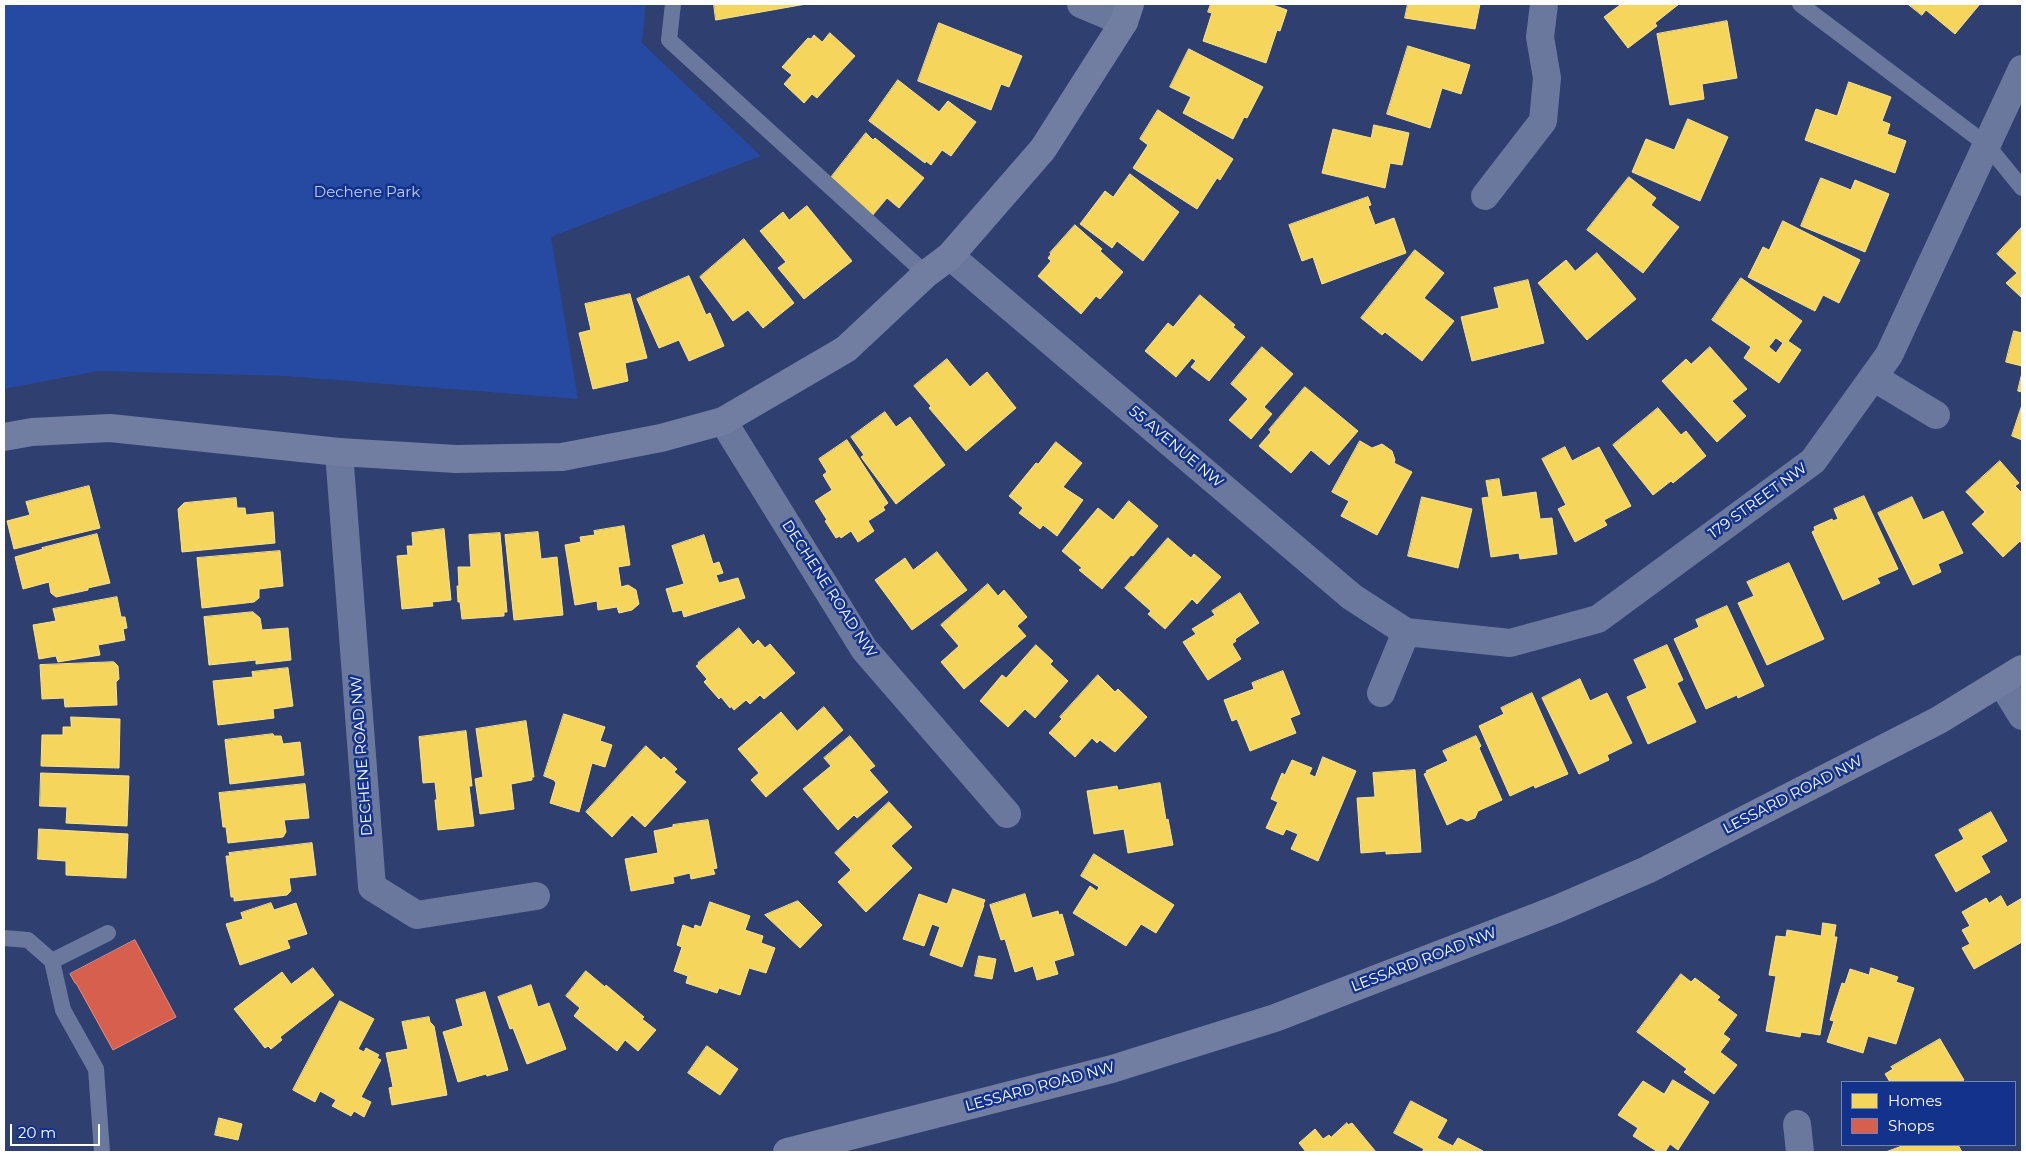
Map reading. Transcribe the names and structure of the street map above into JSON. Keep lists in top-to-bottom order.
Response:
{
  "streets": {
    "street": [
      "55 AVENUE NW",
      "179 STREET NW",
      "DECHENE ROAD NW",
      "LESSARD ROAD NW"
    ]
  },
  "crossings": [
    ["55 AVENUE NW", "179 STREET NW"]
  ],
  "parks": ["Dechene Park"],
  "legend": ["Homes", "Shops"],
  "scale_bar": "20 m"
}
